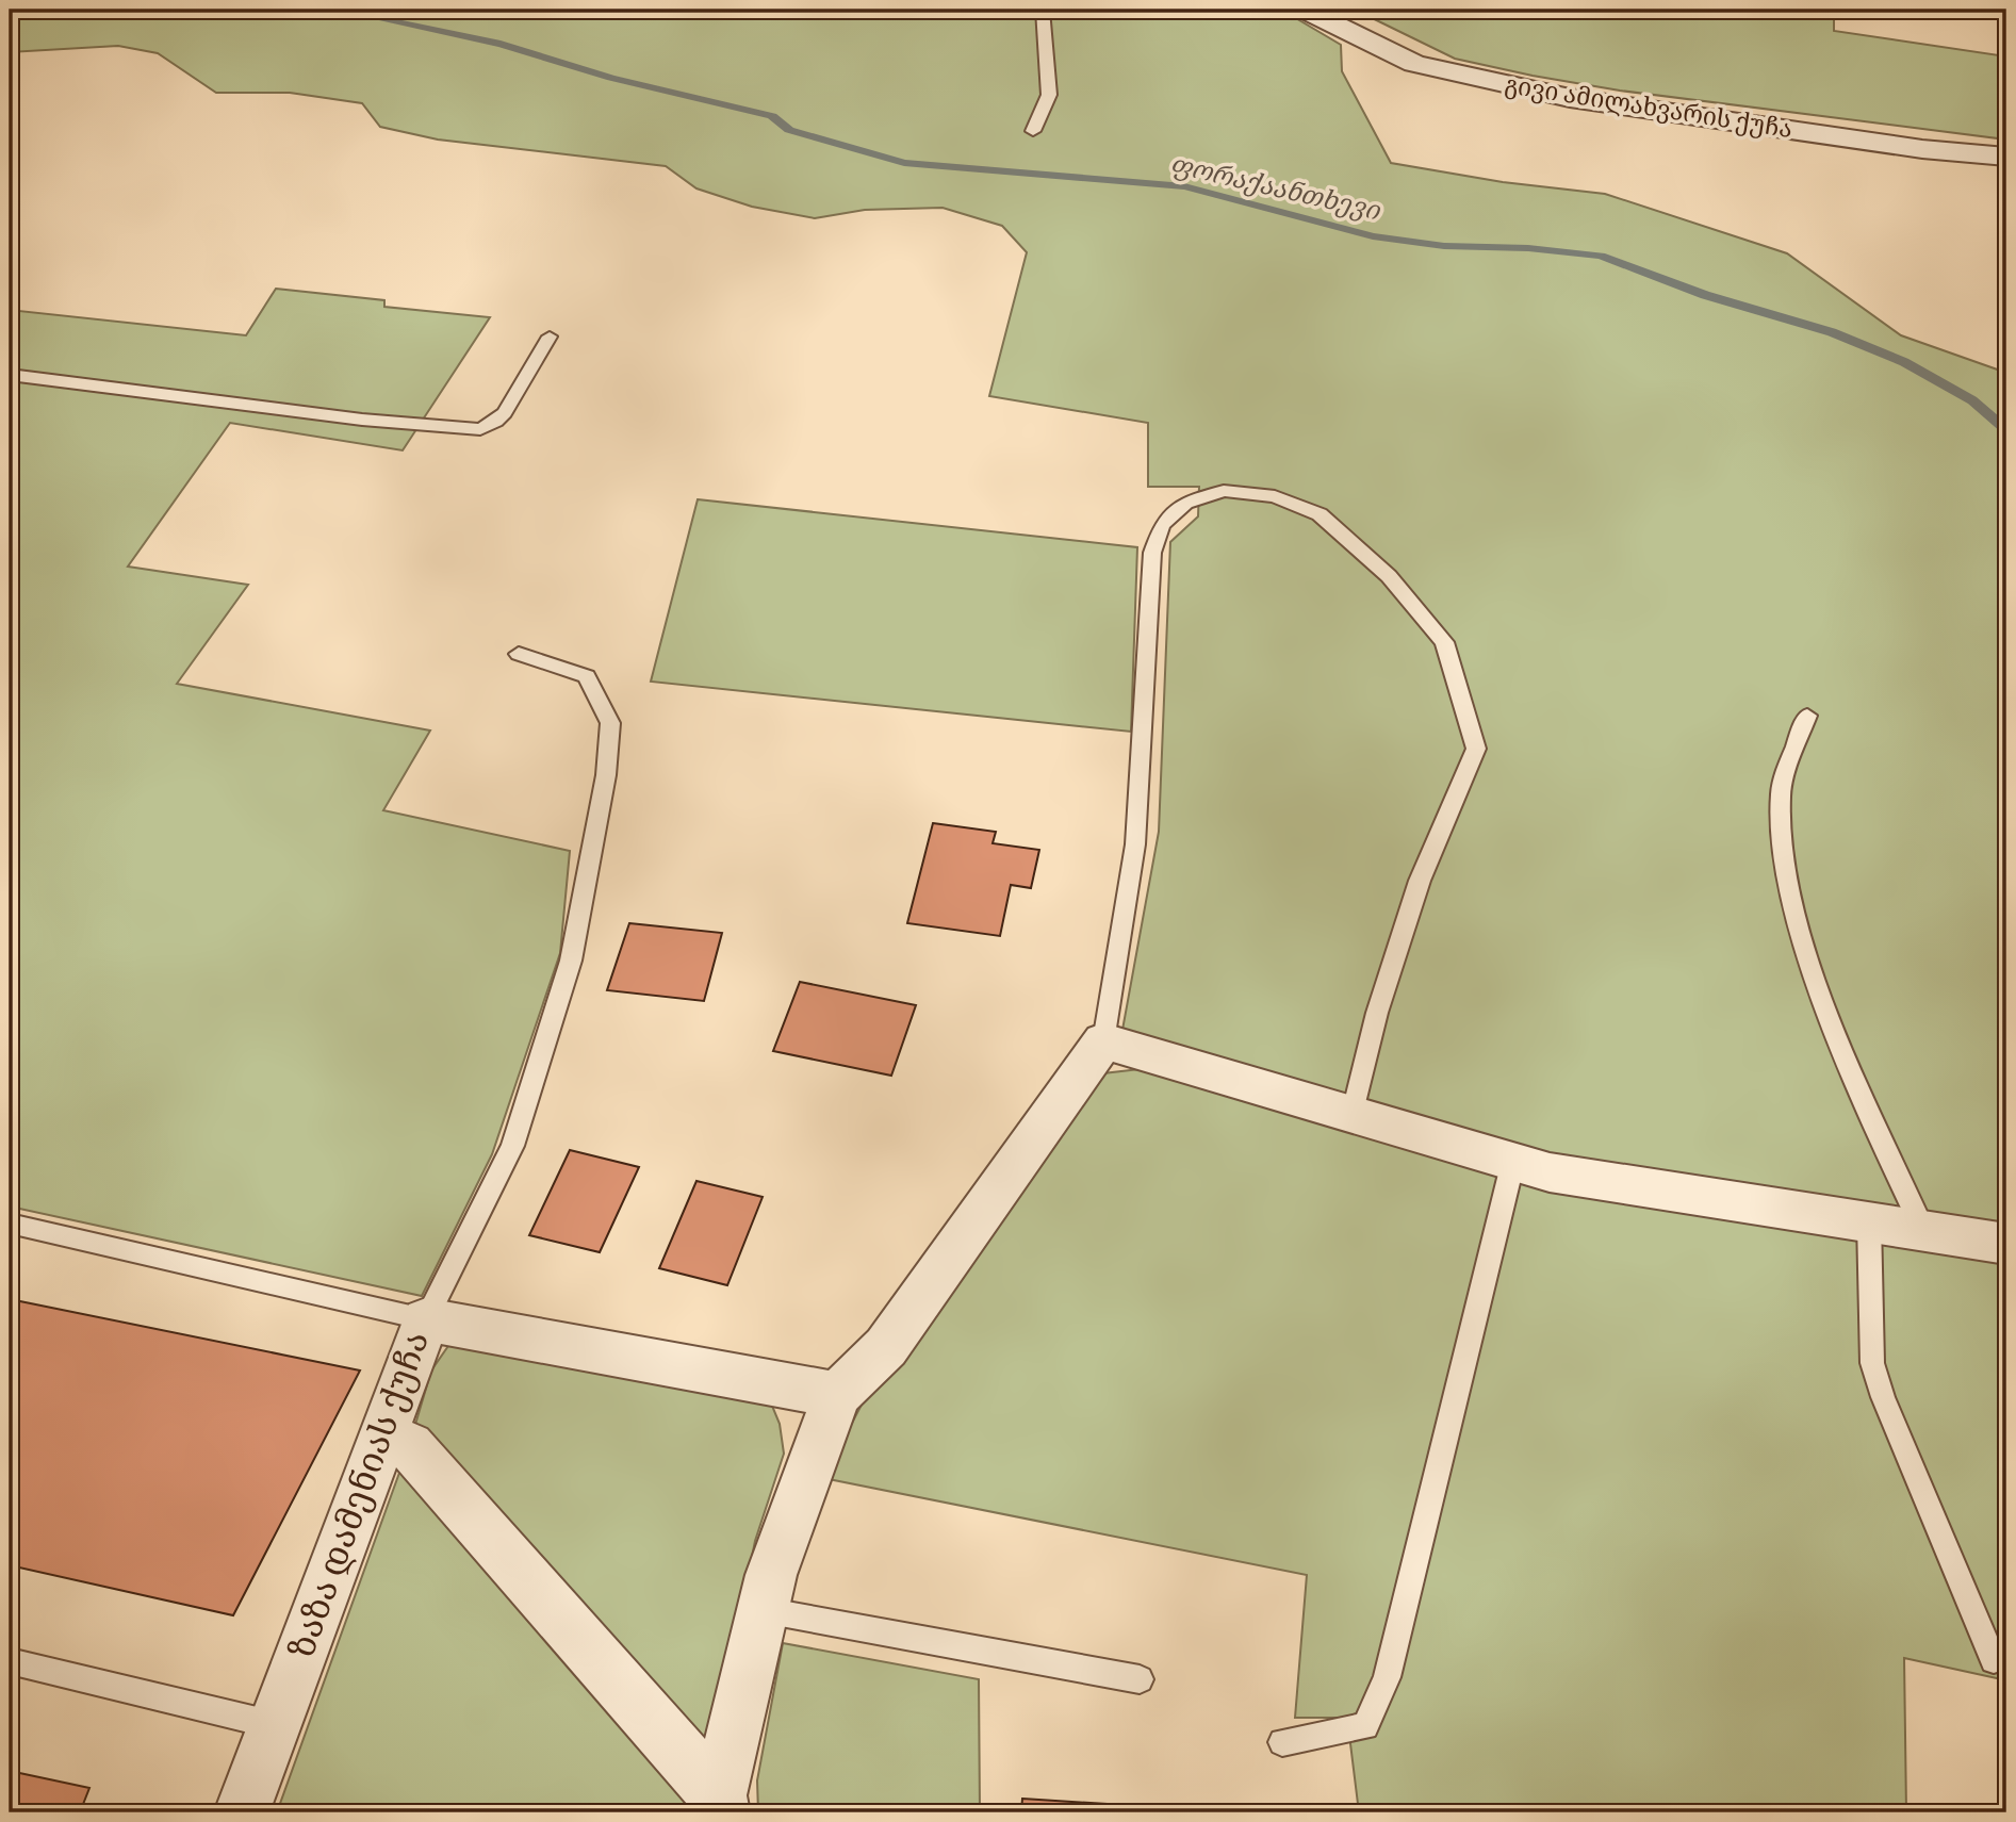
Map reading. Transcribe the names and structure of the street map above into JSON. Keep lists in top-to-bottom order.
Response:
{
  "streets": {
    "street": ["გივი ამილახვარის ქუჩა", "ზაზა დამენიას ქუჩა"]
  },
  "water": ["ფორაქაანთხევი"]
}
